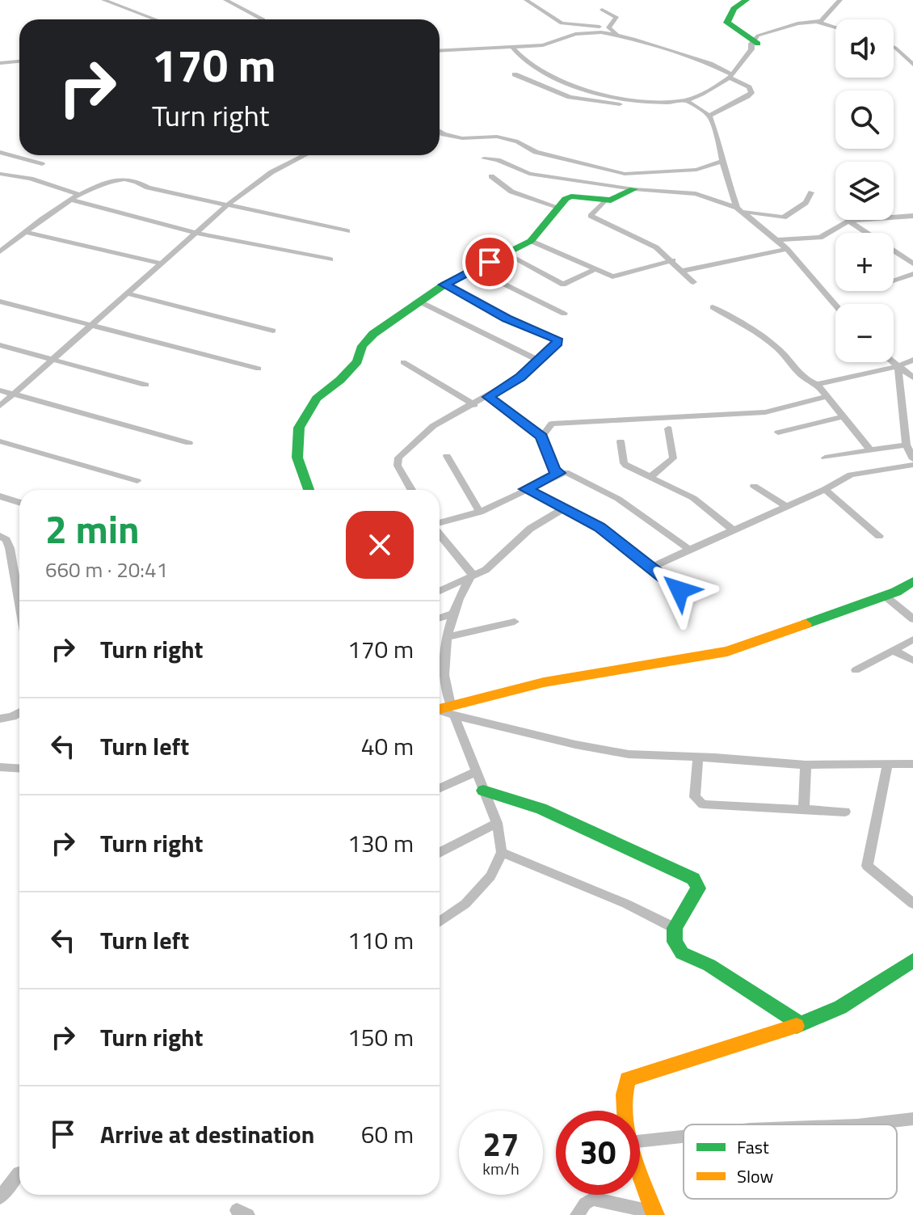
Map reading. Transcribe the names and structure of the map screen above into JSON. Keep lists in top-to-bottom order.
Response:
{
  "legend": ["Fast", "Slow"],
  "page": {
    "map_buttons": ["+", "−"],
    "turn": ["170 m", "Turn right"],
    "heading": ["2 min", "660 m · 20:41"],
    "list": [
      {
        "name": "Turn right",
        "value": "170 m"
      },
      {
        "name": "Turn left",
        "value": "40 m"
      },
      {
        "name": "Turn right",
        "value": "130 m"
      },
      {
        "name": "Turn left",
        "value": "110 m"
      },
      {
        "name": "Turn right",
        "value": "150 m"
      },
      {
        "name": "Arrive at destination",
        "value": "60 m"
      }
    ],
    "speed": "27 km/h",
    "limit": "30"
  }
}
